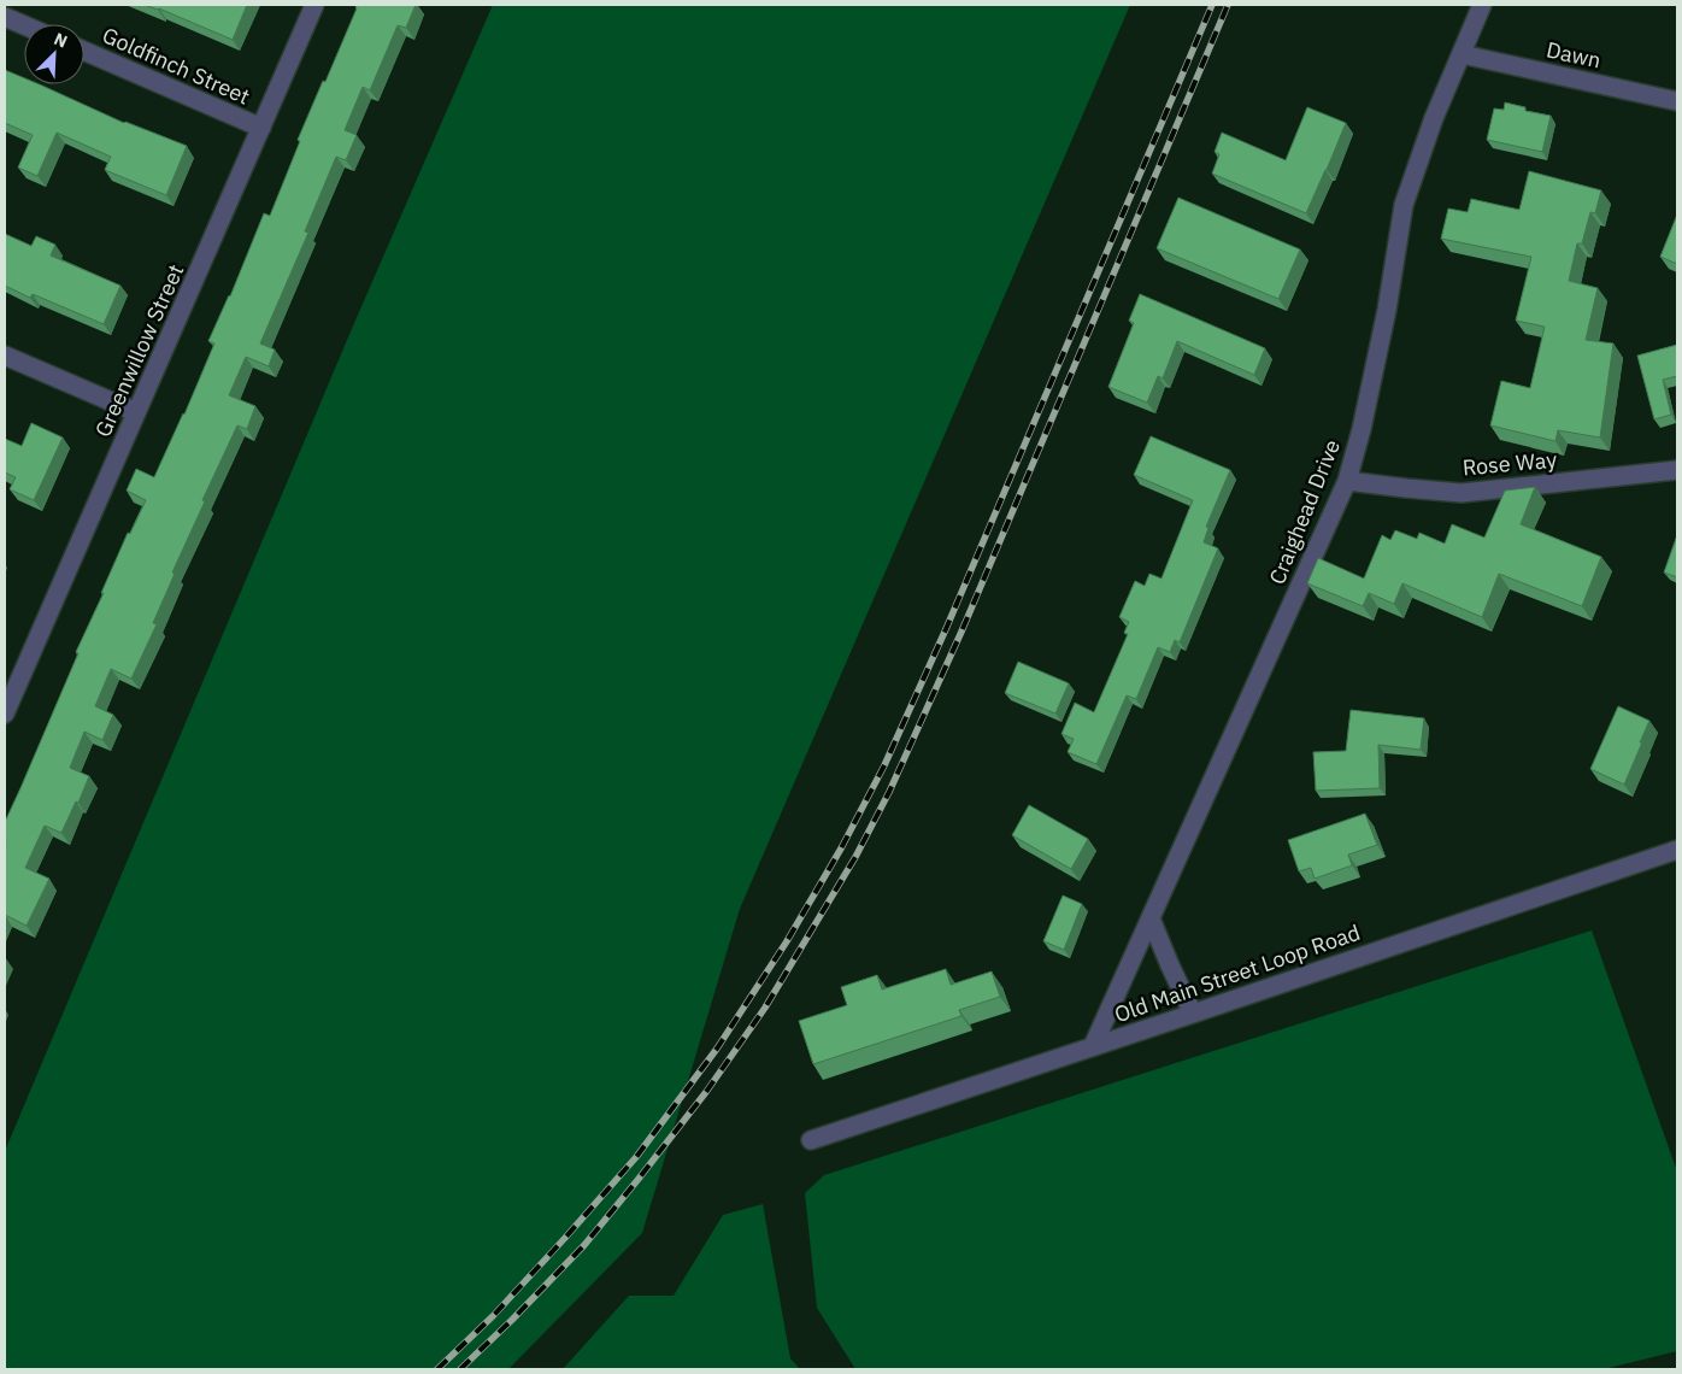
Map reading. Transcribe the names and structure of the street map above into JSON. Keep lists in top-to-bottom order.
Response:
{
  "streets": {
    "street": [
      "Dawn",
      "Goldfinch Street",
      "Greenwillow Street",
      "Rose Way",
      "Craighead Drive",
      "Old Main Street Loop Road"
    ]
  },
  "crossings": [
    ["Dawn", "Craighead Drive"],
    ["Goldfinch Street", "Greenwillow Street"],
    ["Rose Way", "Craighead Drive"],
    ["Craighead Drive", "Old Main Street Loop Road"]
  ],
  "north": "top right"
}
